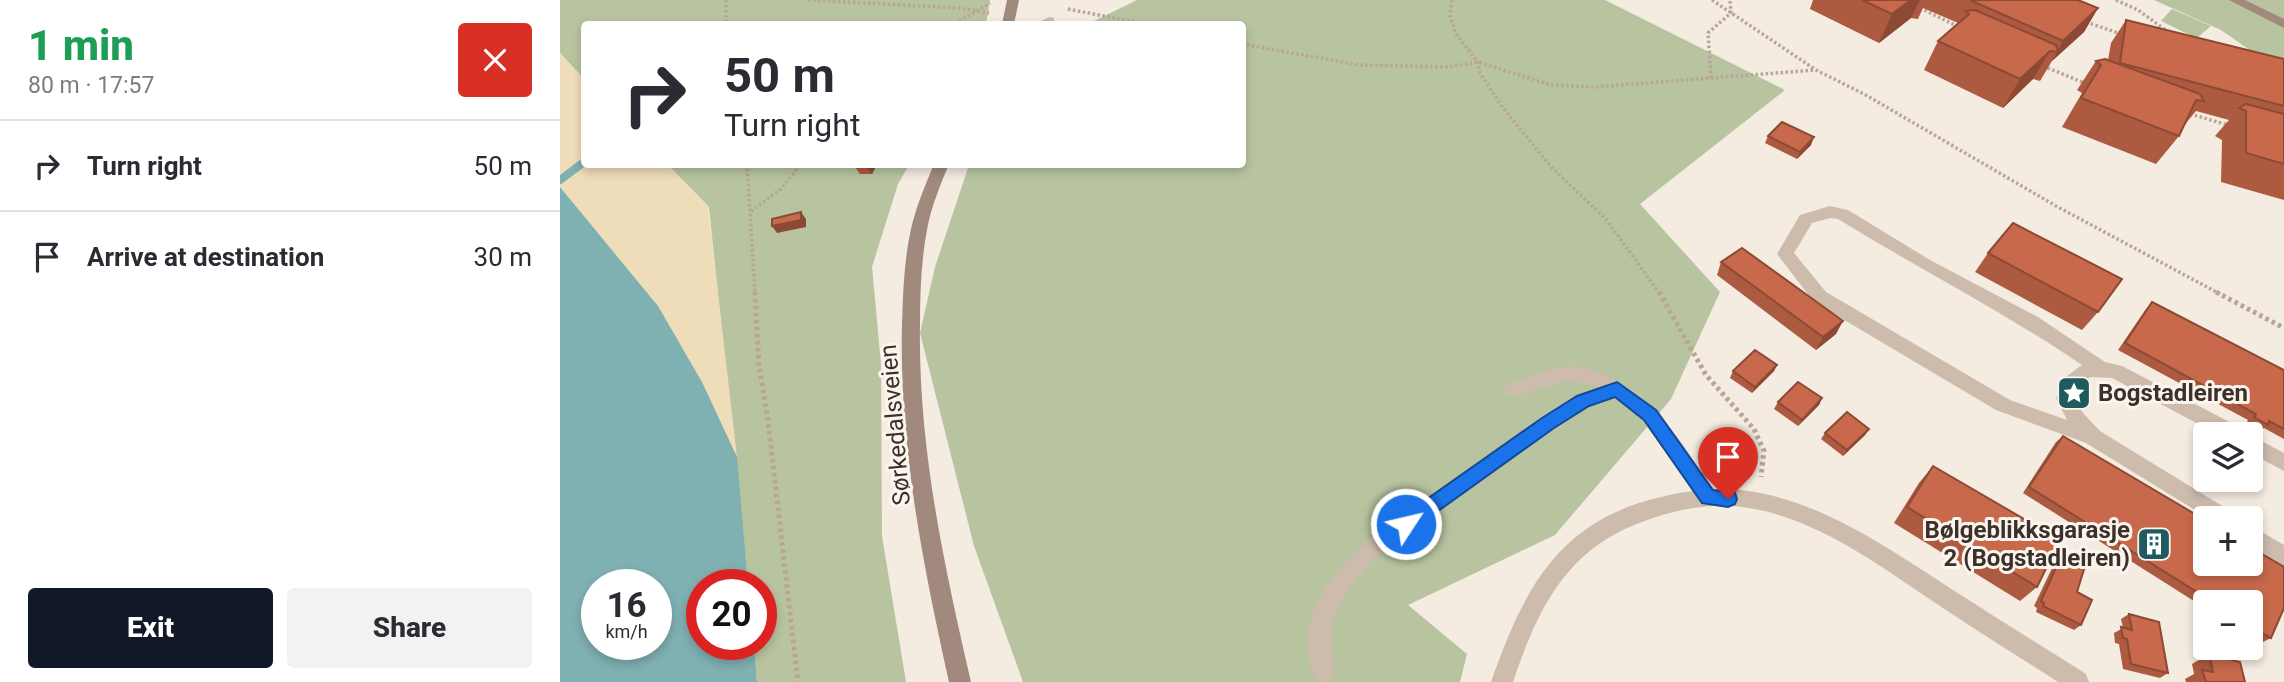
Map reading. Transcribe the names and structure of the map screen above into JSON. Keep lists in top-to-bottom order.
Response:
{
  "streets": {
    "street": ["Sørkedalsveien"]
  },
  "places": {
    "place": ["Bogstadleiren"],
    "building": ["Bølgeblikksgarasje 2 (Bogstadleiren)"]
  },
  "page": {
    "heading": ["1 min", "80 m · 17:57"],
    "turn": ["50 m", "Turn right"],
    "list": [
      {
        "name": "Turn right",
        "value": "50 m"
      },
      {
        "name": "Arrive at destination",
        "value": "30 m"
      }
    ],
    "map_buttons": ["+", "−"],
    "speed": "16 km/h",
    "limit": "20",
    "buttons": ["Exit", "Share"]
  }
}
